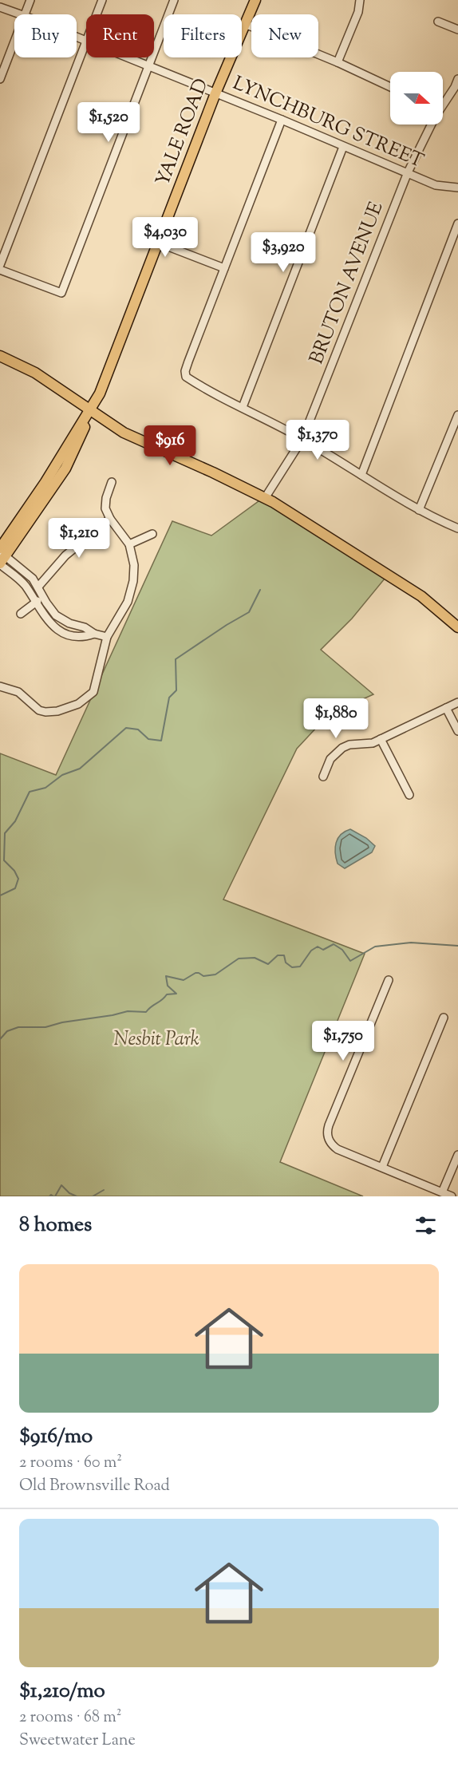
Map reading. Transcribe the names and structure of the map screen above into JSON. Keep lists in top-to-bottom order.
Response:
{
  "streets": {
    "main road": ["YALE ROAD"],
    "street": ["LYNCHBURG STREET", "BRUTON AVENUE"]
  },
  "crossings": [
    ["LYNCHBURG STREET", "YALE ROAD"],
    ["LYNCHBURG STREET", "BRUTON AVENUE"]
  ],
  "parks": ["Nesbit Park"],
  "north": "right",
  "page": {
    "chip": [
      "Buy",
      "Rent",
      "Filters",
      "New"
    ],
    "price": [
      "$1,520",
      "$4,030",
      "$3,920",
      "$1,370",
      "$916",
      "$1,210",
      "$1,880",
      "$1,750"
    ],
    "heading": "8 homes",
    "list": [
      {
        "name": "$916/mo",
        "note": "2 rooms · 60 m² · Old Brownsville Road"
      },
      {
        "name": "$1,210/mo",
        "note": "2 rooms · 68 m² · Sweetwater Lane"
      }
    ]
  }
}
